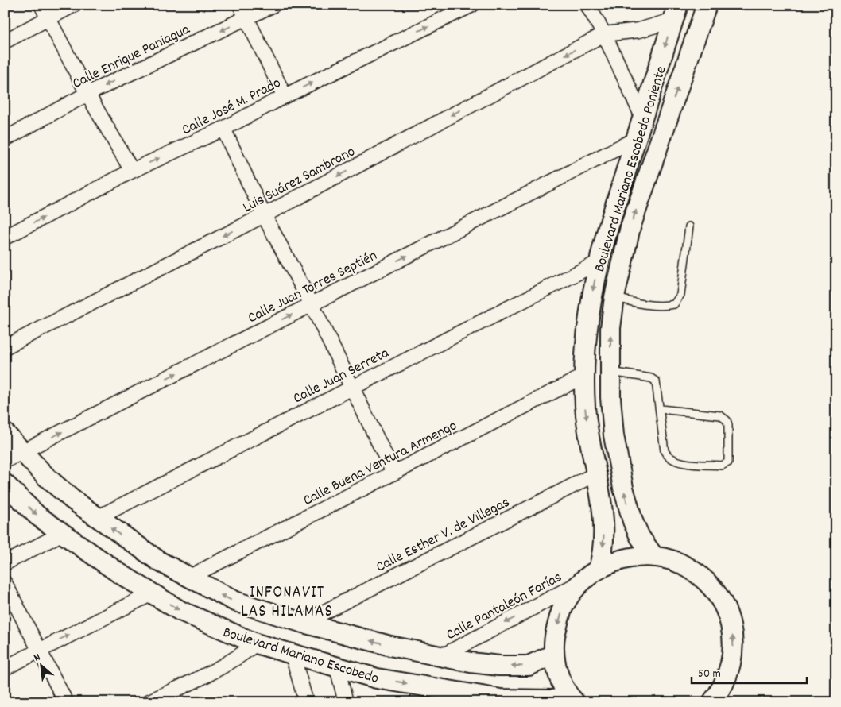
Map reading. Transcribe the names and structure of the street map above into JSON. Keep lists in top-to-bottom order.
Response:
{
  "streets": {
    "street": [
      "Calle Enrique Paniagua",
      "Calle José M. Prado",
      "Boulevard Mariano Escobedo Poniente",
      "Luis Suárez Sambrano",
      "Calle Juan Torres Septién",
      "Calle Juan Serreta",
      "Calle Buena Ventura Armengo",
      "Calle Esther V. de Villegas",
      "Calle Pantaleón Farías",
      "Boulevard Mariano Escobedo"
    ]
  },
  "crossings": [
    ["Boulevard Mariano Escobedo Poniente", "Calle Juan Torres Septién"],
    ["Boulevard Mariano Escobedo Poniente", "Calle Juan Serreta"],
    ["Boulevard Mariano Escobedo Poniente", "Calle Buena Ventura Armengo"],
    ["Boulevard Mariano Escobedo Poniente", "Calle Esther V. de Villegas"],
    ["Calle Juan Torres Septién", "Boulevard Mariano Escobedo"],
    ["Calle Juan Serreta", "Boulevard Mariano Escobedo"],
    ["Calle Buena Ventura Armengo", "Boulevard Mariano Escobedo"],
    ["Calle Esther V. de Villegas", "Boulevard Mariano Escobedo"],
    ["Calle Pantaleón Farías", "Boulevard Mariano Escobedo"]
  ],
  "one_way": [
    "Calle Enrique Paniagua",
    "Calle José M. Prado",
    "Luis Suárez Sambrano",
    "Calle Juan Torres Septién",
    "Calle Pantaleón Farías"
  ],
  "districts": ["INFONAVIT LAS HILAMAS"],
  "scale_bar": "50 m",
  "north": "top left"
}
